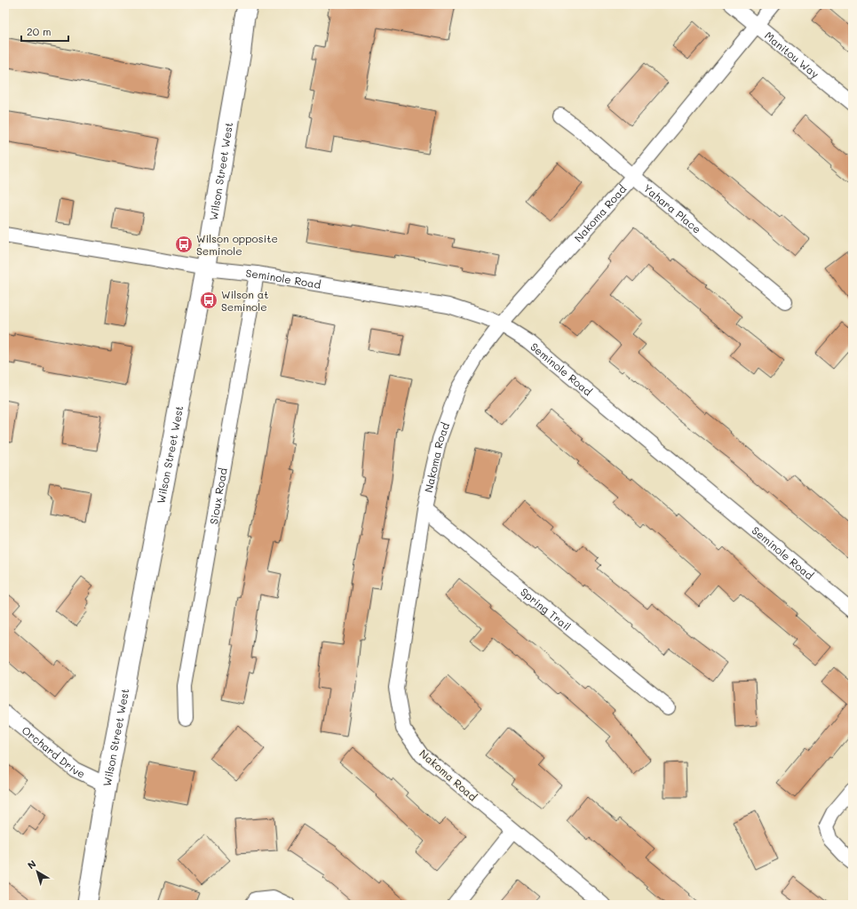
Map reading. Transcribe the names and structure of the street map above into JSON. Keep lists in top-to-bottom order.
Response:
{
  "streets": {
    "main road": ["Wilson Street West"],
    "street": [
      "Manitou Way",
      "Yahara Place",
      "Nakoma Road",
      "Seminole Road",
      "Sioux Road",
      "Spring Trail",
      "Orchard Drive"
    ]
  },
  "crossings": [
    ["Manitou Way", "Nakoma Road"],
    ["Wilson Street West", "Seminole Road"],
    ["Wilson Street West", "Orchard Drive"],
    ["Yahara Place", "Nakoma Road"],
    ["Nakoma Road", "Seminole Road"],
    ["Nakoma Road", "Spring Trail"],
    ["Seminole Road", "Sioux Road"]
  ],
  "places": {
    "bus stop": ["Wilson opposite Seminole", "Wilson at Seminole"]
  },
  "scale_bar": "20 m",
  "north": "top left"
}
